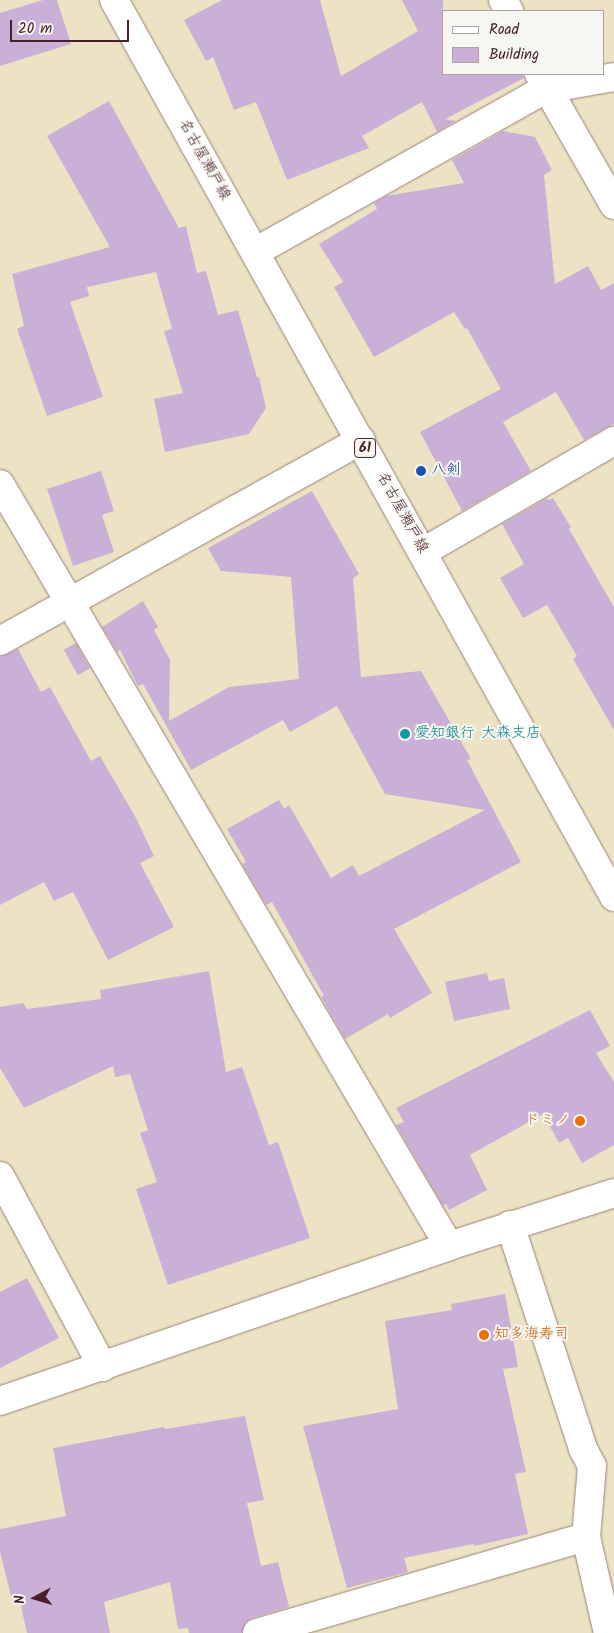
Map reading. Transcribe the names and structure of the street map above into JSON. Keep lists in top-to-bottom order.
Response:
{
  "streets": {
    "street": ["名古屋瀬戸線", "61"]
  },
  "places": [
    "八剣",
    "愛知銀行 大森支店",
    "ドミノ",
    "知多海寿司"
  ],
  "legend": ["Road", "Building"],
  "scale_bar": "20 m",
  "north": "left"
}
